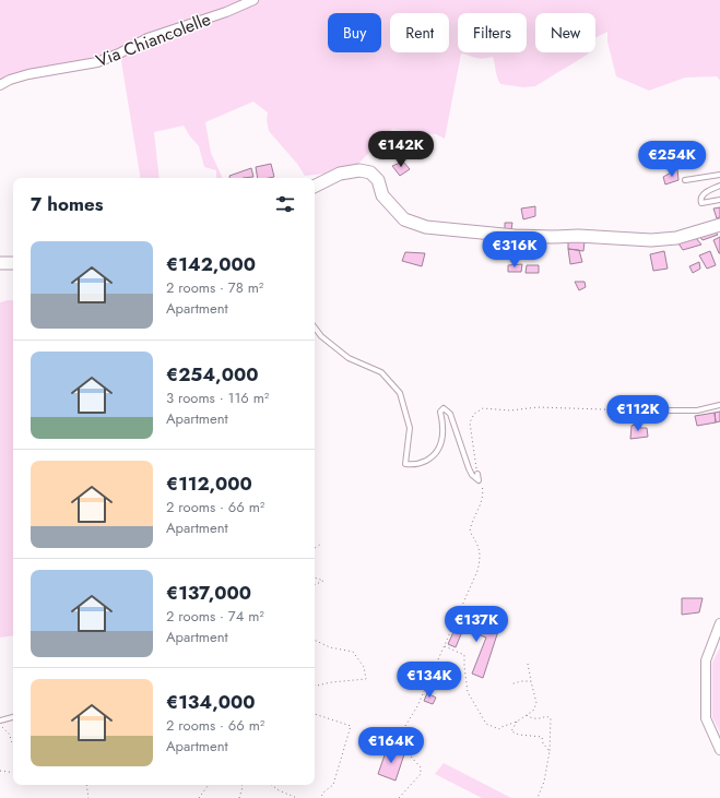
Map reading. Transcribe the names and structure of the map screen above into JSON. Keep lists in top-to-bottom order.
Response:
{
  "streets": {
    "street": ["Via Chiancolelle"]
  },
  "page": {
    "chip": [
      "Buy",
      "Rent",
      "Filters",
      "New"
    ],
    "price": [
      "€142K",
      "€254K",
      "€316K",
      "€112K",
      "€137K",
      "€134K",
      "€164K"
    ],
    "heading": "7 homes",
    "list": [
      {
        "name": "€142,000",
        "note": "2 rooms · 78 m² · Apartment"
      },
      {
        "name": "€254,000",
        "note": "3 rooms · 116 m² · Apartment"
      },
      {
        "name": "€112,000",
        "note": "2 rooms · 66 m² · Apartment"
      },
      {
        "name": "€137,000",
        "note": "2 rooms · 74 m² · Apartment"
      },
      {
        "name": "€134,000",
        "note": "2 rooms · 66 m² · Apartment"
      }
    ]
  }
}
